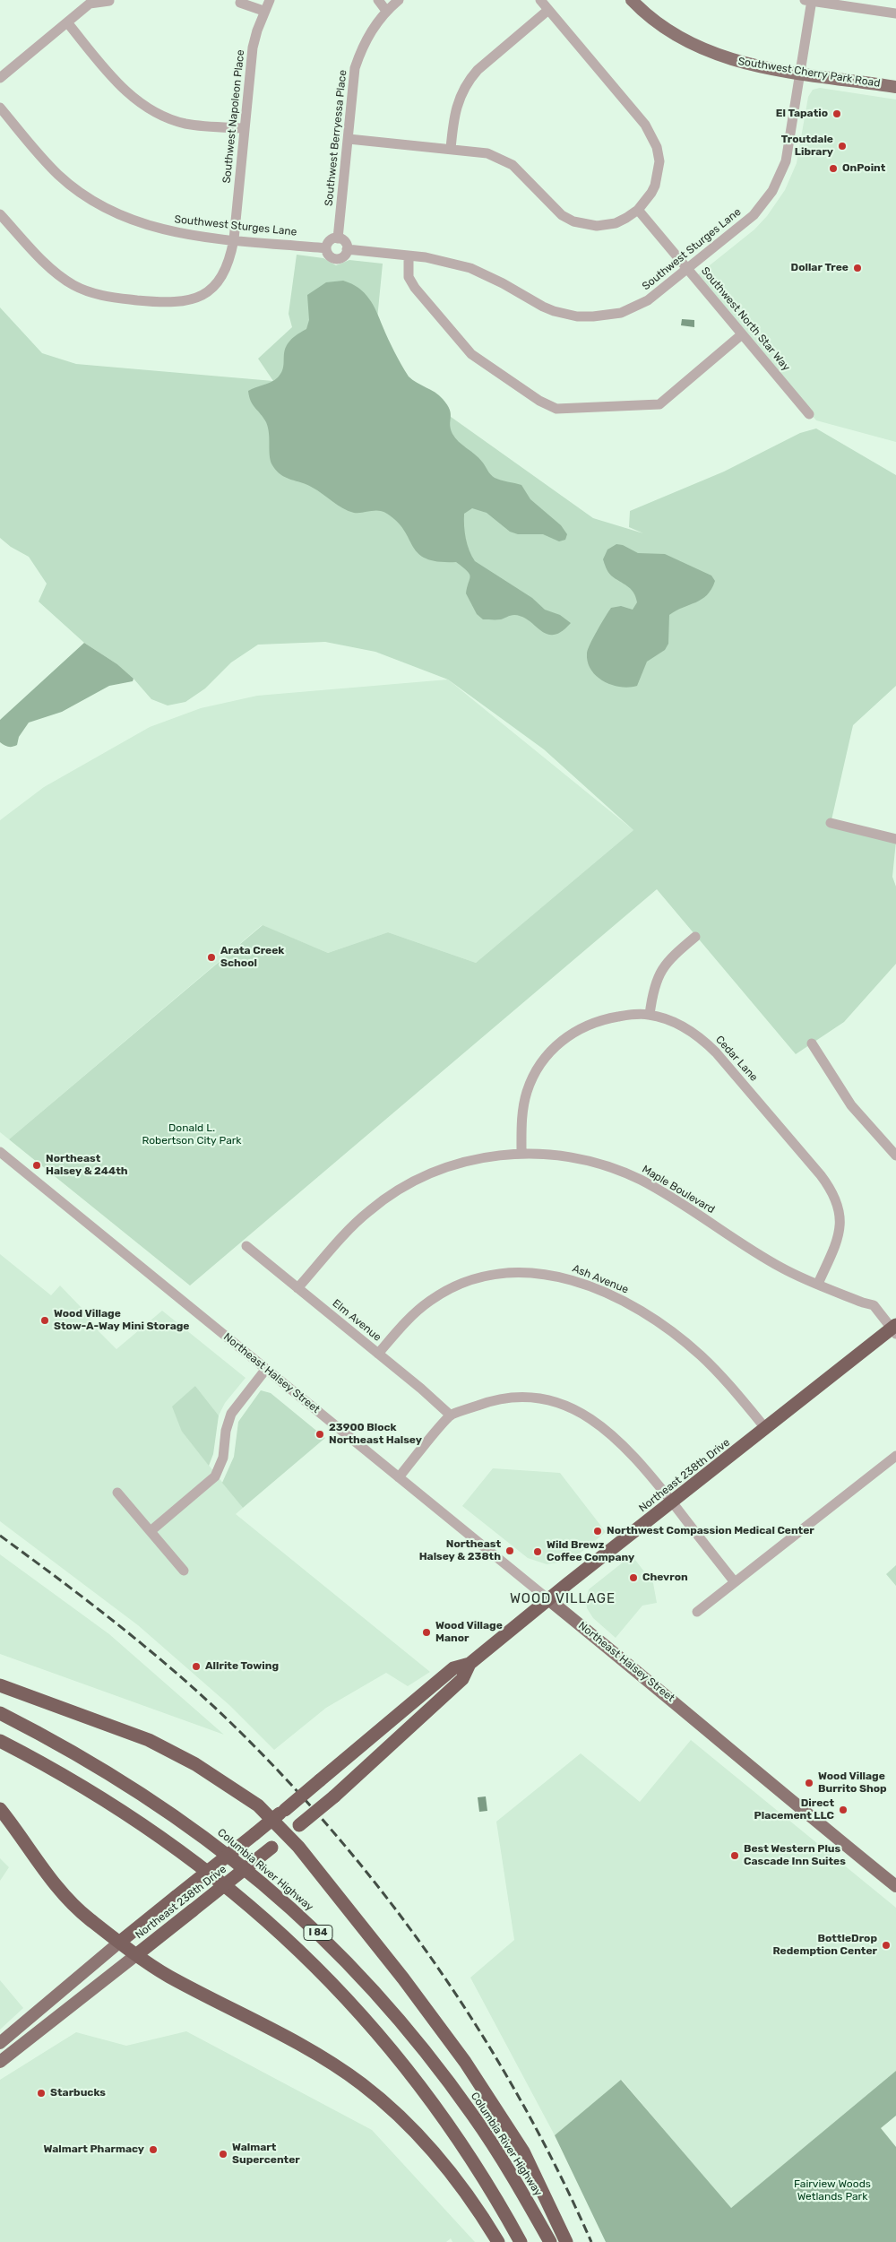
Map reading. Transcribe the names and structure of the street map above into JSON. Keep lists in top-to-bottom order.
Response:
{
  "streets": {
    "highway": ["Northeast 238th Drive", "Columbia River Highway", "I 84"],
    "main road": ["Southwest Cherry Park Road", "Northeast Halsey Street"],
    "street": [
      "Southwest Napoleon Place",
      "Southwest Berryessa Place",
      "Southwest Sturges Lane",
      "Southwest North Star Way",
      "Cedar Lane",
      "Maple Boulevard",
      "Ash Avenue",
      "Elm Avenue"
    ]
  },
  "crossings": [
    ["Southwest Cherry Park Road", "Southwest Sturges Lane"],
    ["Southwest Napoleon Place", "Southwest Sturges Lane"],
    ["Southwest Berryessa Place", "Southwest Sturges Lane"],
    ["Southwest Sturges Lane", "Southwest North Star Way"],
    ["Cedar Lane", "Maple Boulevard"],
    ["Maple Boulevard", "Elm Avenue"],
    ["Maple Boulevard", "Northeast 238th Drive"],
    ["Ash Avenue", "Elm Avenue"],
    ["Ash Avenue", "Northeast 238th Drive"],
    ["Northeast Halsey Street", "Northeast 238th Drive"]
  ],
  "districts": ["WOOD VILLAGE"],
  "parks": ["Donald L. Robertson City Park", "Fairview Woods Wetlands Park"],
  "places": [
    "El Tapatio",
    "Troutdale Library",
    "OnPoint",
    "Dollar Tree",
    "Arata Creek School",
    "Northeast Halsey & 244th",
    "Wood Village Stow-A-Way Mini Storage",
    "23900 Block Northeast Halsey",
    "Northwest Compassion Medical Center",
    "Northeast Halsey & 238th",
    "Wild Brewz Coffee Company",
    "Chevron",
    "Wood Village Manor",
    "Allrite Towing",
    "Wood Village Burrito Shop",
    "Direct Placement LLC",
    "Best Western Plus Cascade Inn Suites",
    "BottleDrop Redemption Center",
    "Starbucks",
    "Walmart Pharmacy",
    "Walmart Supercenter"
  ]
}
